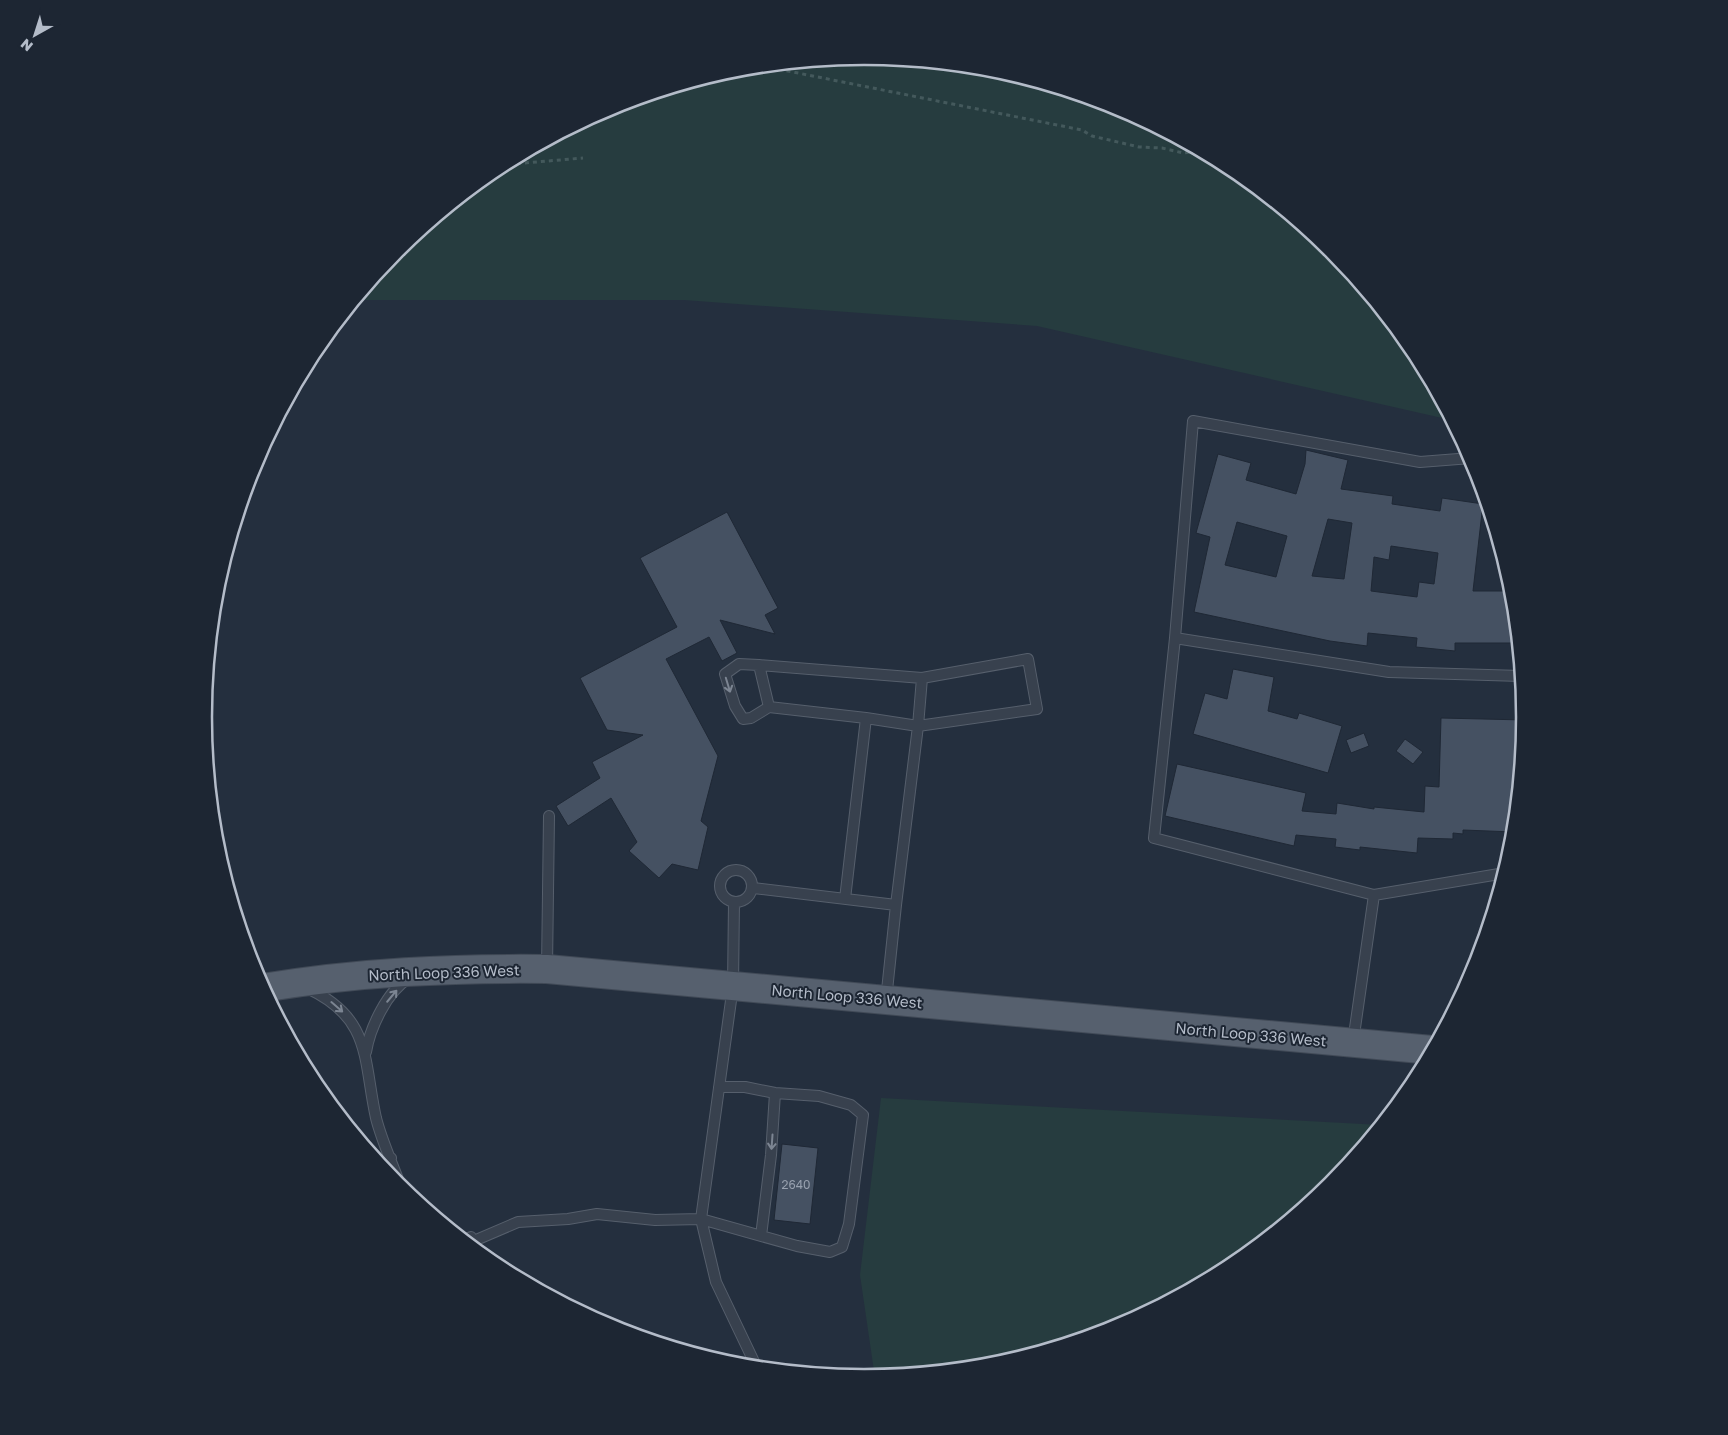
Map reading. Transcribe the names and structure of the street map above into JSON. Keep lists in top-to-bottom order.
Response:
{
  "streets": {
    "main road": ["North Loop 336 West"]
  },
  "house_numbers": ["2640"],
  "north": "bottom left"
}
